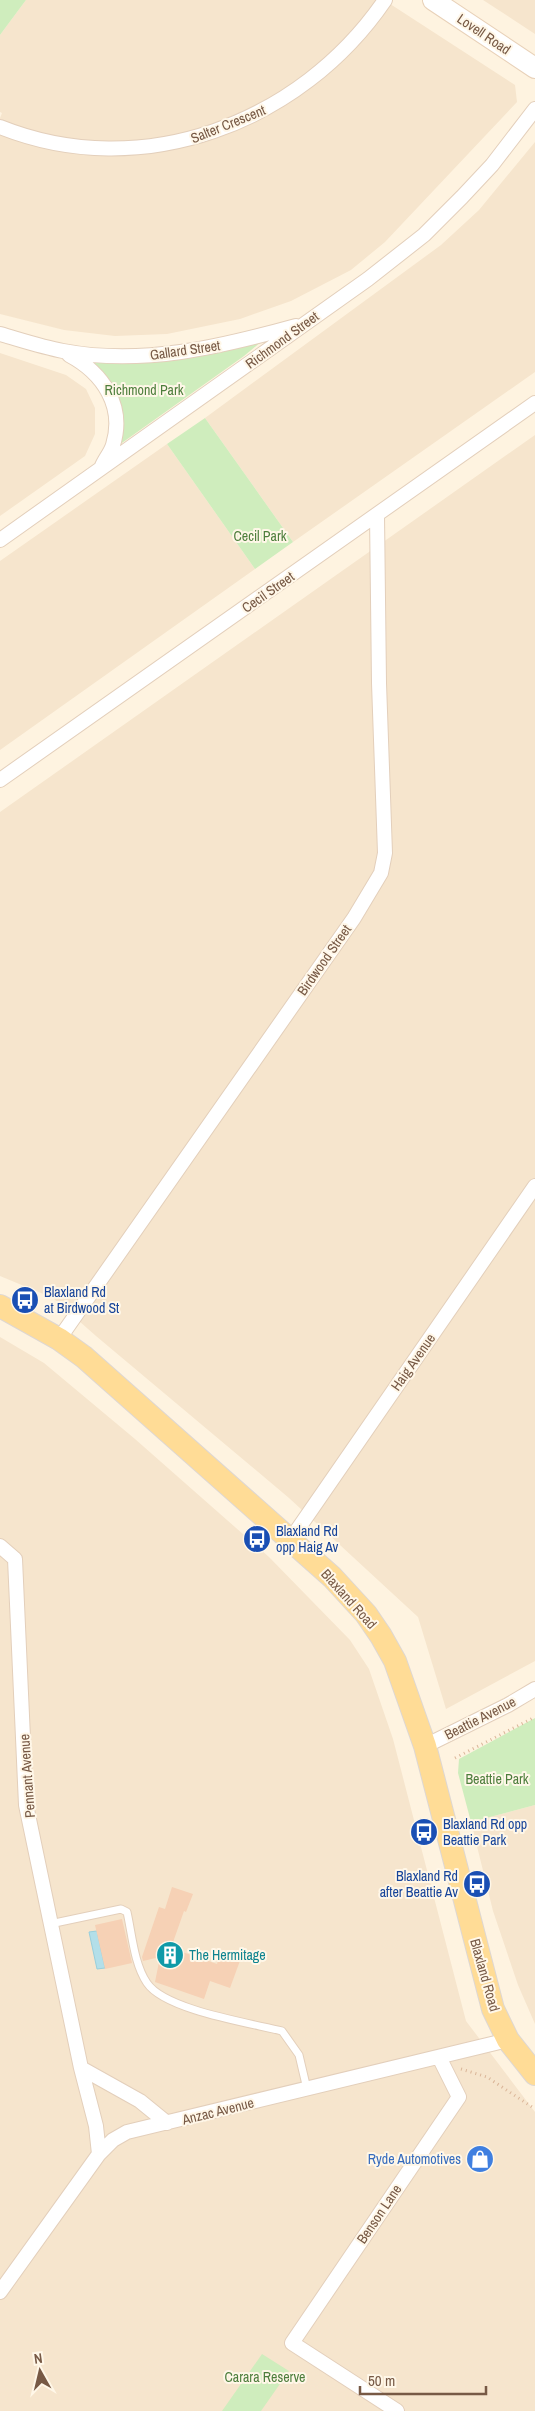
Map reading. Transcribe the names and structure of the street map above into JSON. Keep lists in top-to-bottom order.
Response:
{
  "streets": {
    "main road": ["Blaxland Road"],
    "street": [
      "Lovell Road",
      "Salter Crescent",
      "Richmond Street",
      "Gallard Street",
      "Cecil Street",
      "Birdwood Street",
      "Haig Avenue",
      "Beattie Avenue",
      "Pennant Avenue",
      "Anzac Avenue",
      "Benson Lane"
    ]
  },
  "crossings": [
    ["Richmond Street", "Gallard Street"],
    ["Cecil Street", "Birdwood Street"],
    ["Birdwood Street", "Blaxland Road"],
    ["Haig Avenue", "Blaxland Road"],
    ["Blaxland Road", "Beattie Avenue"],
    ["Blaxland Road", "Anzac Avenue"],
    ["Pennant Avenue", "Anzac Avenue"],
    ["Anzac Avenue", "Benson Lane"]
  ],
  "parks": [
    "Richmond Park",
    "Cecil Park",
    "Beattie Park",
    "Carara Reserve"
  ],
  "places": {
    "bus stop": [
      "Blaxland Rd at Birdwood St",
      "Blaxland Rd opp Haig Av",
      "Blaxland Rd opp Beattie Park",
      "Blaxland Rd after Beattie Av"
    ],
    "building": ["The Hermitage"],
    "shop": ["Ryde Automotives"]
  },
  "scale_bar": "50 m",
  "north": "top"
}
